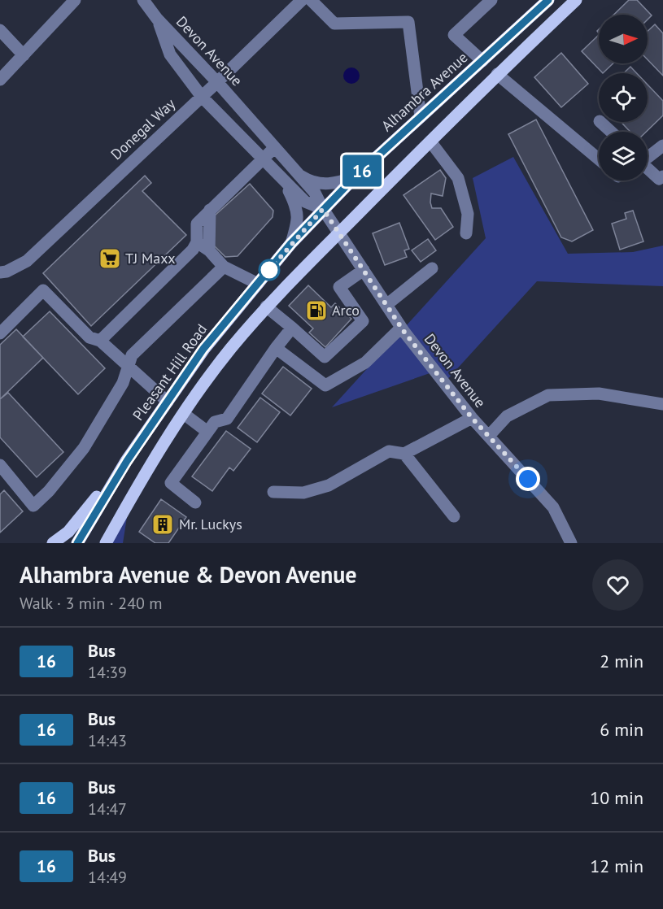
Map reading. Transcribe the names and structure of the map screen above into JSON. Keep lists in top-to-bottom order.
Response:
{
  "streets": {
    "main road": ["Alhambra Avenue", "Pleasant Hill Road"],
    "street": ["Devon Avenue", "Donegal Way"]
  },
  "crossings": [
    ["Devon Avenue", "Alhambra Avenue"],
    ["Devon Avenue", "Donegal Way"],
    ["Devon Avenue", "Pleasant Hill Road"],
    ["Alhambra Avenue", "Pleasant Hill Road"]
  ],
  "places": {
    "supermarket": ["TJ Maxx"],
    "fuel station": ["Arco"],
    "building": ["Mr. Luckys"]
  },
  "lines": ["bus line 16"],
  "north": "right",
  "page": {
    "on_map": "16",
    "heading": ["Alhambra Avenue & Devon Avenue", "Walk · 3 min · 240 m"],
    "list": [
      {
        "mark": "16",
        "name": "Bus",
        "note": "14:39",
        "value": "2 min"
      },
      {
        "mark": "16",
        "name": "Bus",
        "note": "14:43",
        "value": "6 min"
      },
      {
        "mark": "16",
        "name": "Bus",
        "note": "14:47",
        "value": "10 min"
      },
      {
        "mark": "16",
        "name": "Bus",
        "note": "14:49",
        "value": "12 min"
      }
    ]
  }
}
